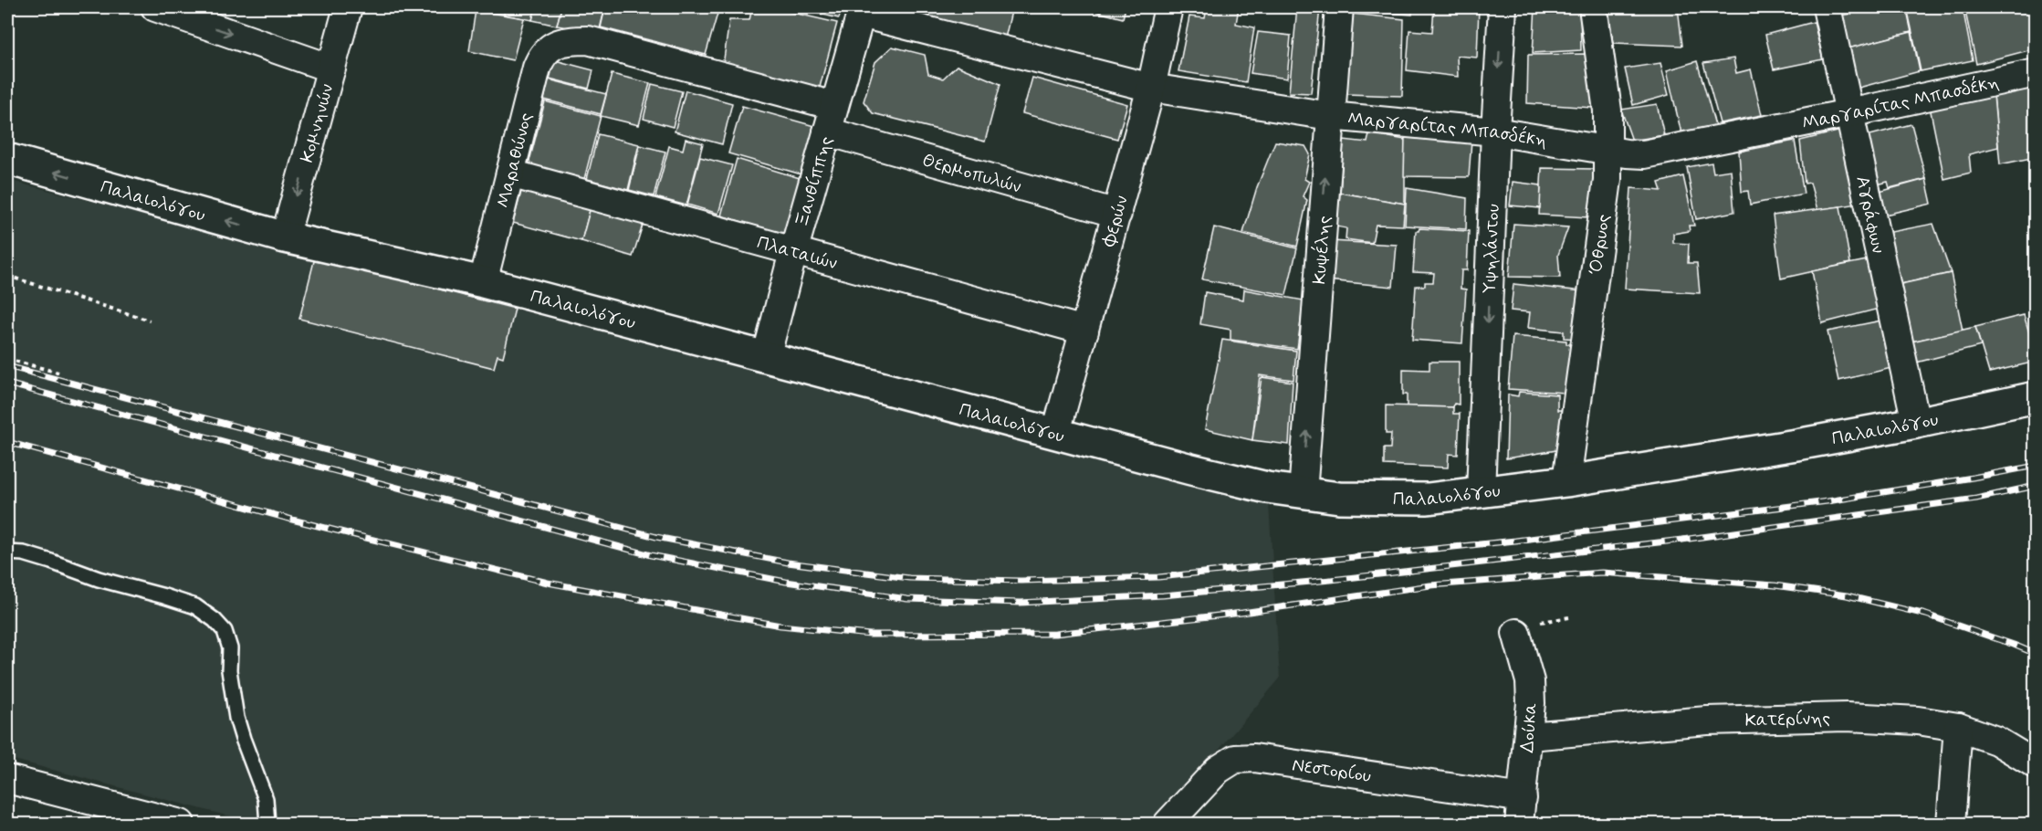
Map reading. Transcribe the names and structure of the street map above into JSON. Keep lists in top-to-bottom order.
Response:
{
  "streets": {
    "street": [
      "Μαργαρίτας Μπασδέκη",
      "Κομνηνών",
      "Μαραθώνος",
      "Θερμοπυλών",
      "Ξανθίππης",
      "Παλαιολόγου",
      "Αγράφων",
      "Φερών",
      "Όθρυος",
      "Υψηλάντου",
      "Κυψέλης",
      "Πλαταιών",
      "Κατερίνης",
      "Δούκα",
      "Νεστορίου"
    ]
  },
  "crossings": [
    ["Μαργαρίτας Μπασδέκη", "Ξανθίππης"],
    ["Μαργαρίτας Μπασδέκη", "Αγράφων"],
    ["Μαργαρίτας Μπασδέκη", "Φερών"],
    ["Μαργαρίτας Μπασδέκη", "Όθρυος"],
    ["Μαργαρίτας Μπασδέκη", "Υψηλάντου"],
    ["Μαργαρίτας Μπασδέκη", "Κυψέλης"],
    ["Κομνηνών", "Παλαιολόγου"],
    ["Μαραθώνος", "Θερμοπυλών"],
    ["Μαραθώνος", "Παλαιολόγου"],
    ["Μαραθώνος", "Πλαταιών"],
    ["Θερμοπυλών", "Ξανθίππης"],
    ["Θερμοπυλών", "Φερών"],
    ["Ξανθίππης", "Παλαιολόγου"],
    ["Ξανθίππης", "Πλαταιών"],
    ["Παλαιολόγου", "Αγράφων"],
    ["Παλαιολόγου", "Φερών"],
    ["Παλαιολόγου", "Όθρυος"],
    ["Παλαιολόγου", "Υψηλάντου"],
    ["Παλαιολόγου", "Κυψέλης"],
    ["Φερών", "Πλαταιών"],
    ["Κατερίνης", "Δούκα"],
    ["Δούκα", "Νεστορίου"]
  ],
  "one_way": ["Κομνηνών", "Υψηλάντου", "Κυψέλης"]
}
